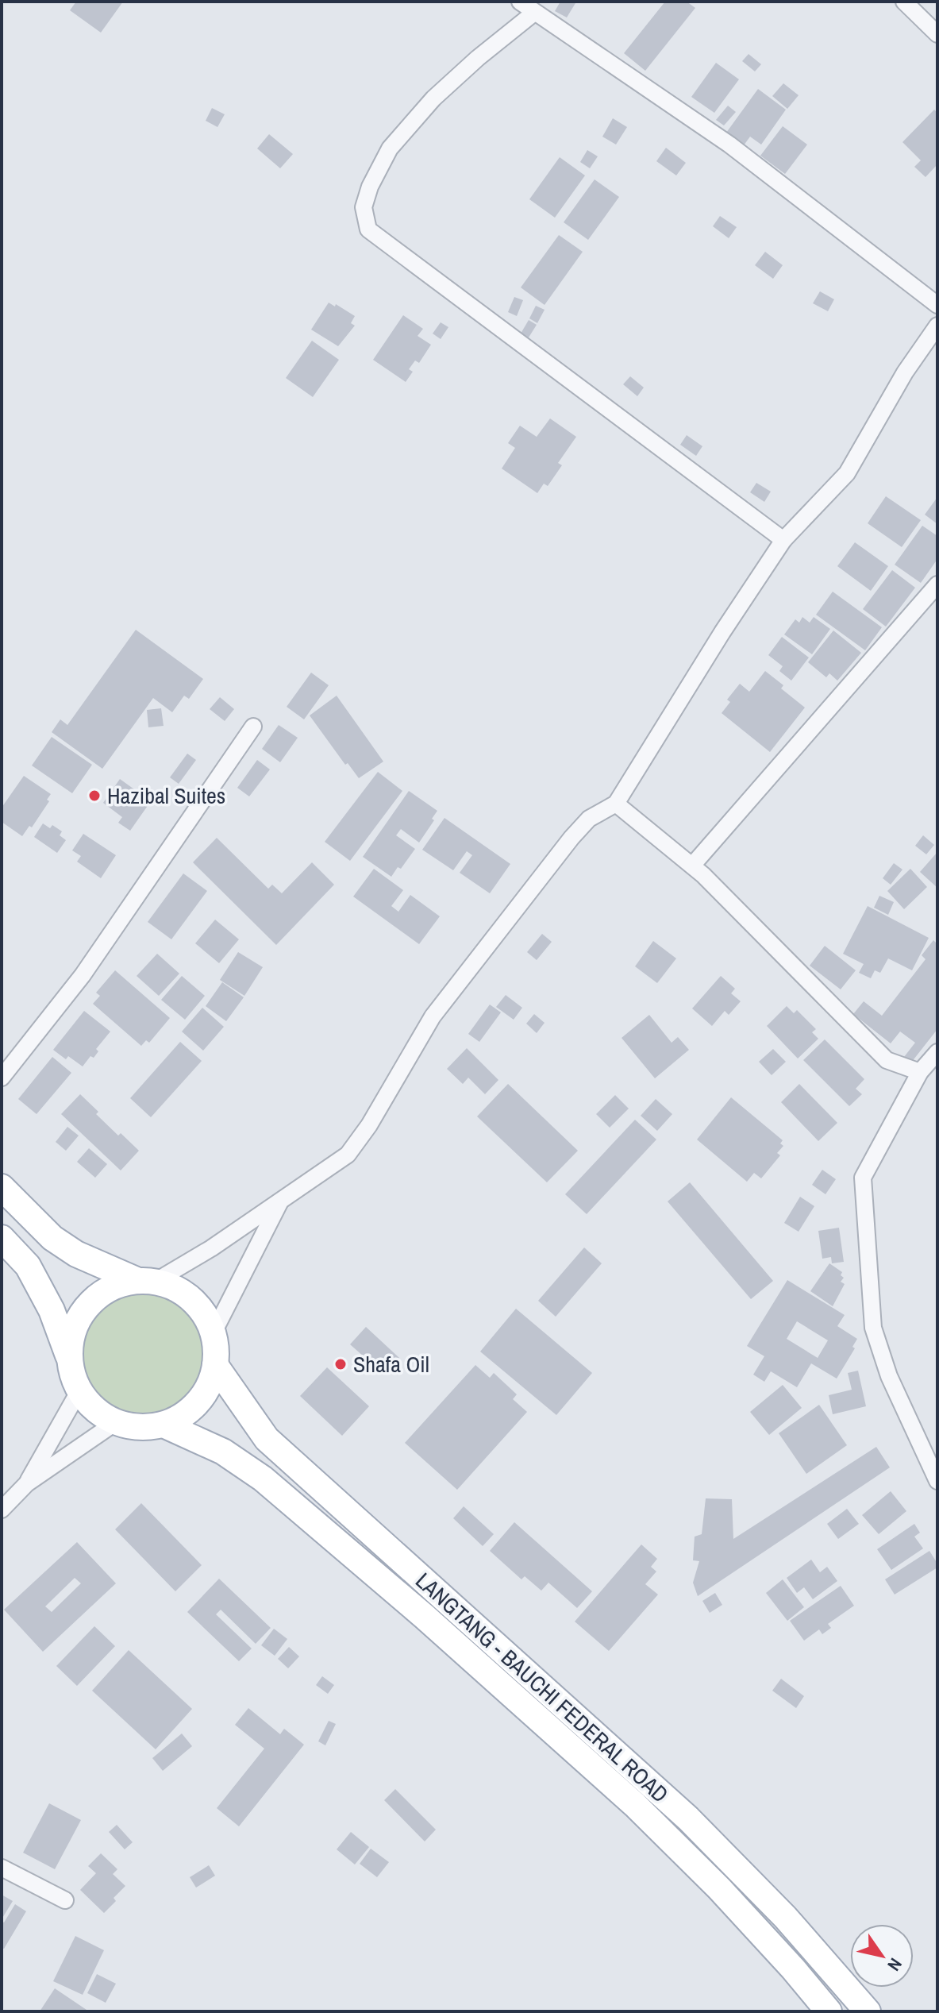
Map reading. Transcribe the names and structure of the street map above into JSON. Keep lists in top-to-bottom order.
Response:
{
  "streets": {
    "main road": ["LANGTANG - BAUCHI FEDERAL ROAD"]
  },
  "places": ["Hazibal Suites", "Shafa Oil"],
  "north": "bottom right"
}
